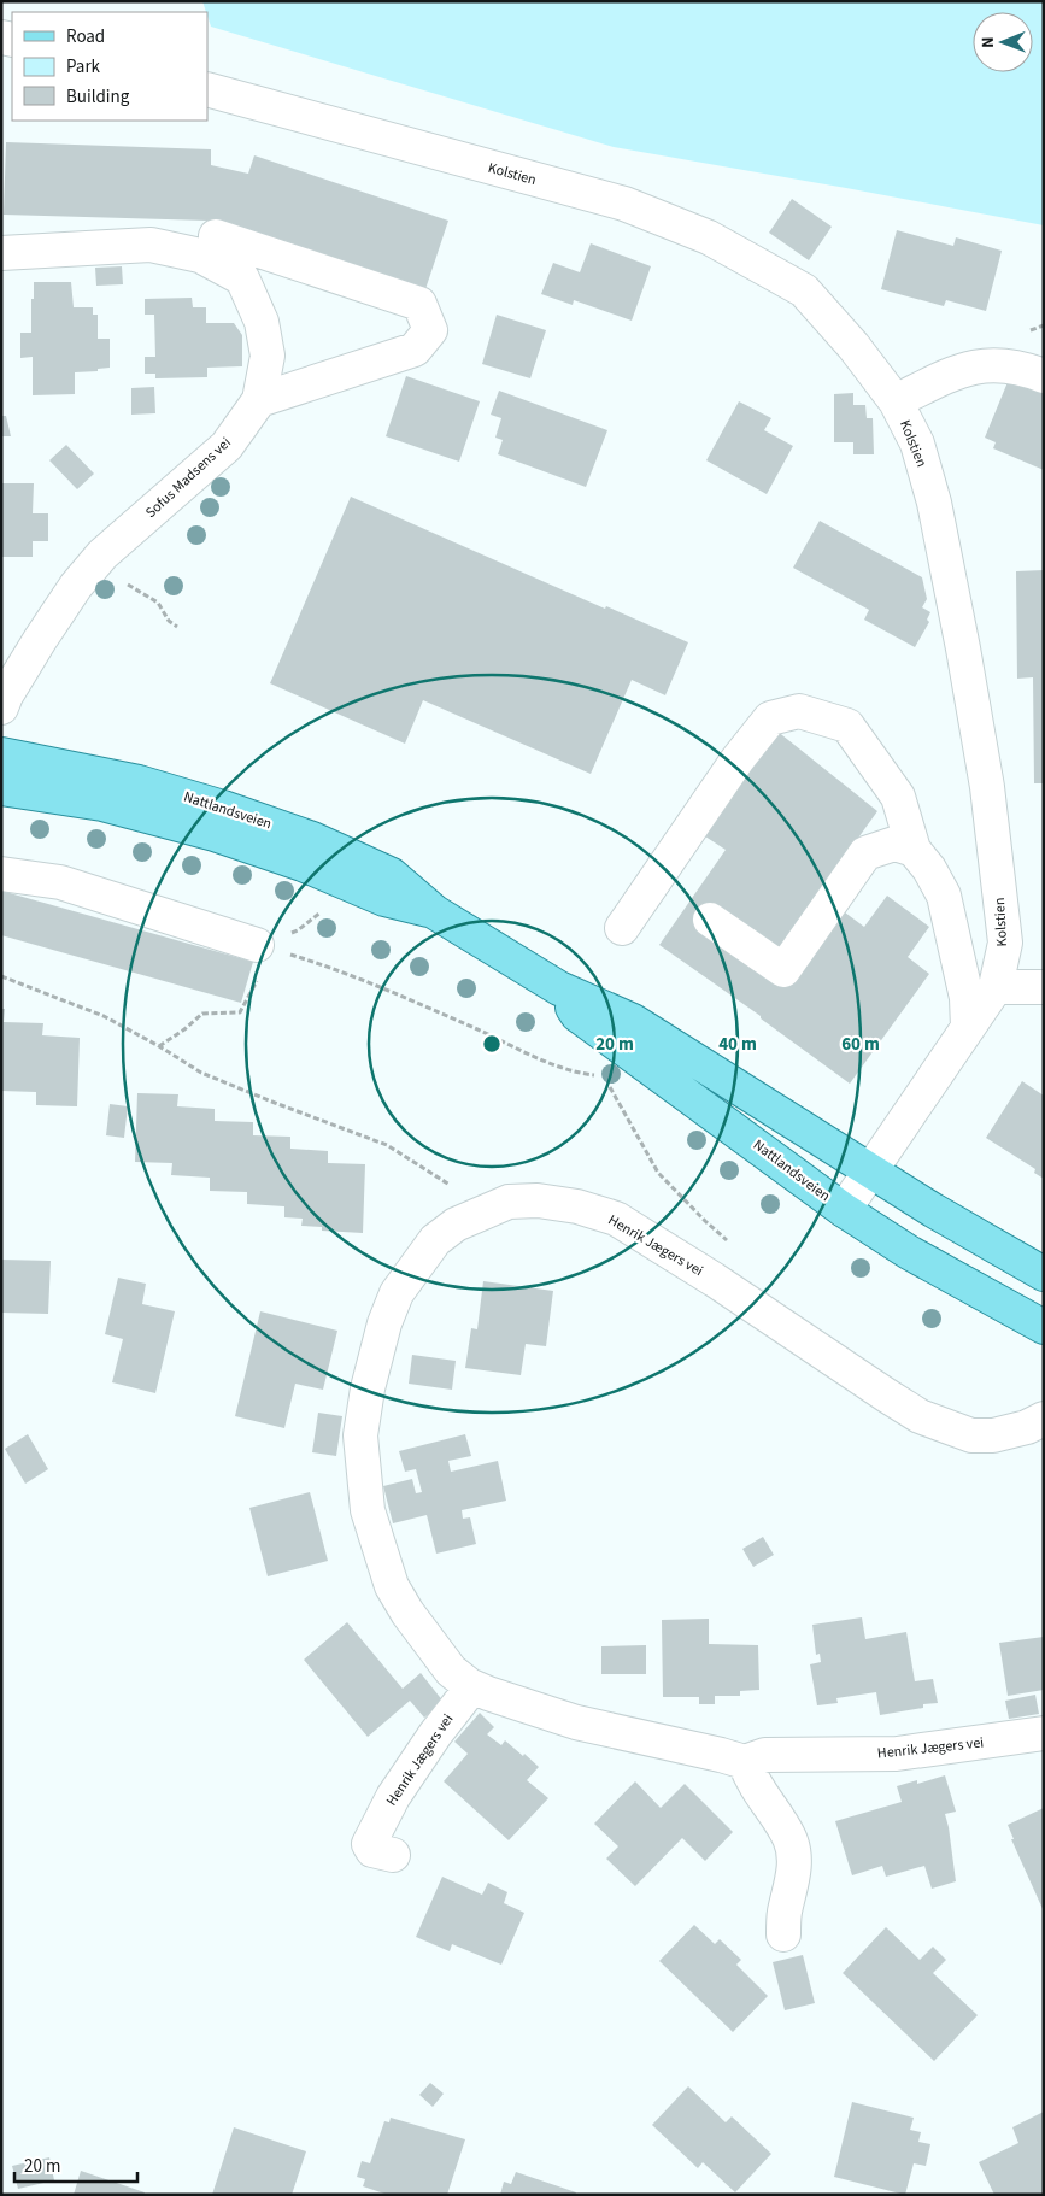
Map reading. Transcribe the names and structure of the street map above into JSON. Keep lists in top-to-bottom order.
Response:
{
  "streets": {
    "main road": ["Nattlandsveien"],
    "street": ["Kolstien", "Sofus Madsens vei", "Henrik Jægers vei"]
  },
  "crossings": [
    ["Kolstien", "Nattlandsveien"]
  ],
  "legend": ["Road", "Park", "Building"],
  "scale_bar": "20 m",
  "north": "left",
  "rings": ["20 m", "40 m", "60 m"]
}
